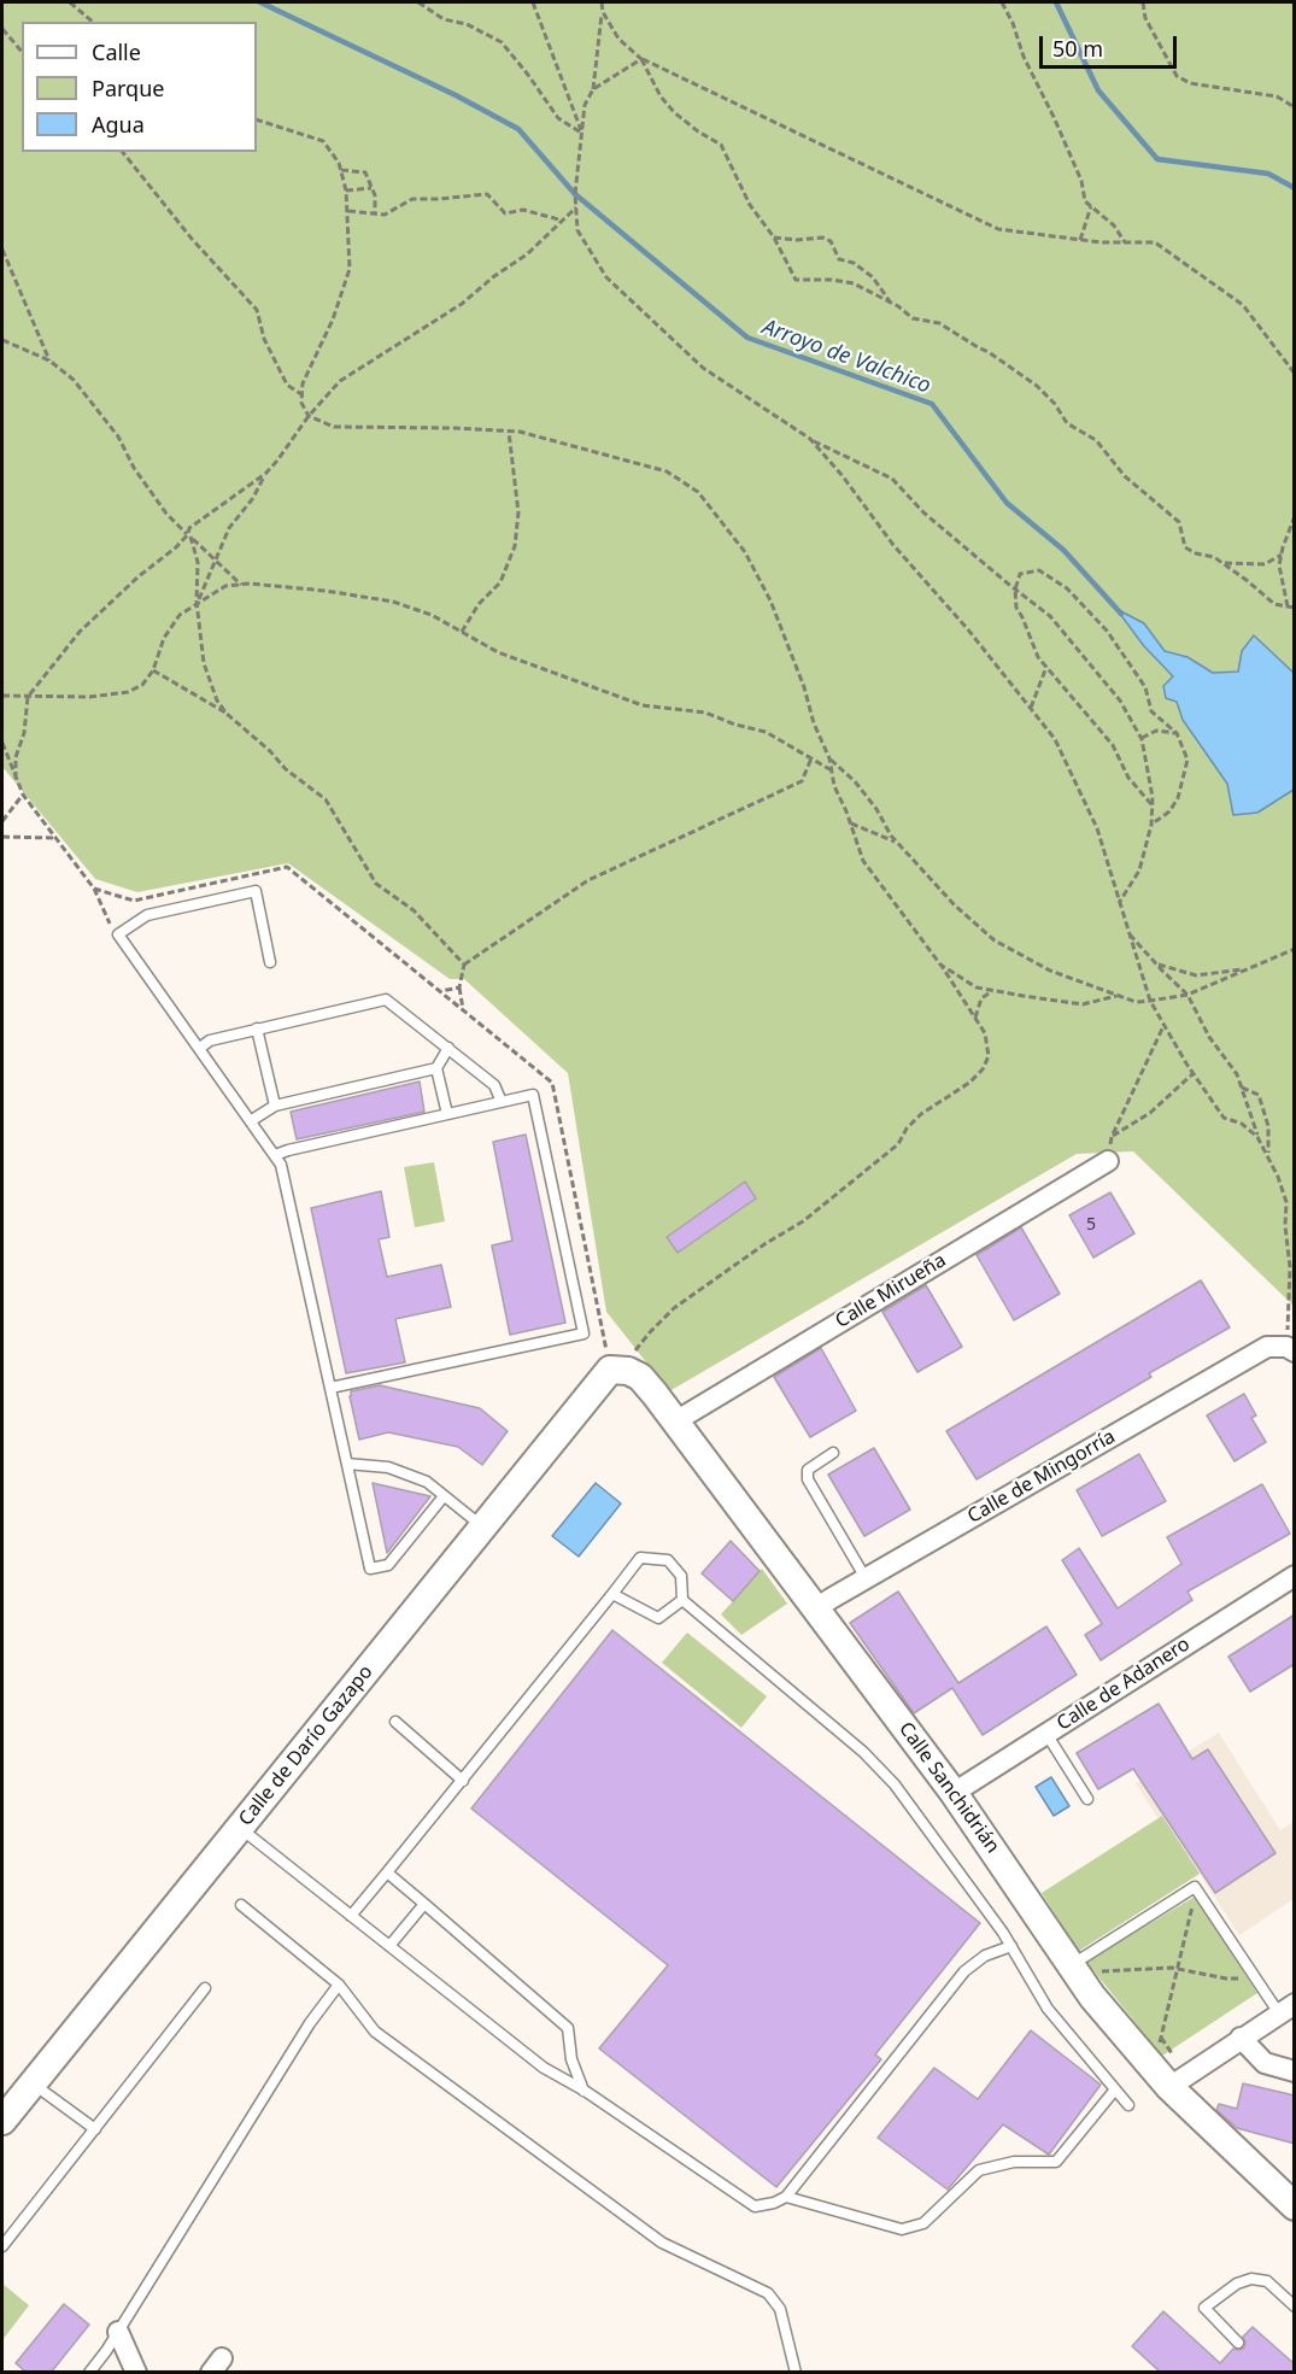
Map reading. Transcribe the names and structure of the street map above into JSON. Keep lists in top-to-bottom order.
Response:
{
  "streets": {
    "street": [
      "Calle Mirueña",
      "Calle de Mingorría",
      "Calle de Adanero",
      "Calle de Darío Gazapo",
      "Calle Sanchidrián"
    ]
  },
  "crossings": [
    ["Calle Mirueña", "Calle Sanchidrián"],
    ["Calle de Mingorría", "Calle Sanchidrián"],
    ["Calle de Adanero", "Calle Sanchidrián"],
    ["Calle de Darío Gazapo", "Calle Sanchidrián"]
  ],
  "water": ["Arroyo de Valchico"],
  "house_numbers": ["5"],
  "legend": ["Calle", "Parque", "Agua"],
  "scale_bar": "50 m"
}
